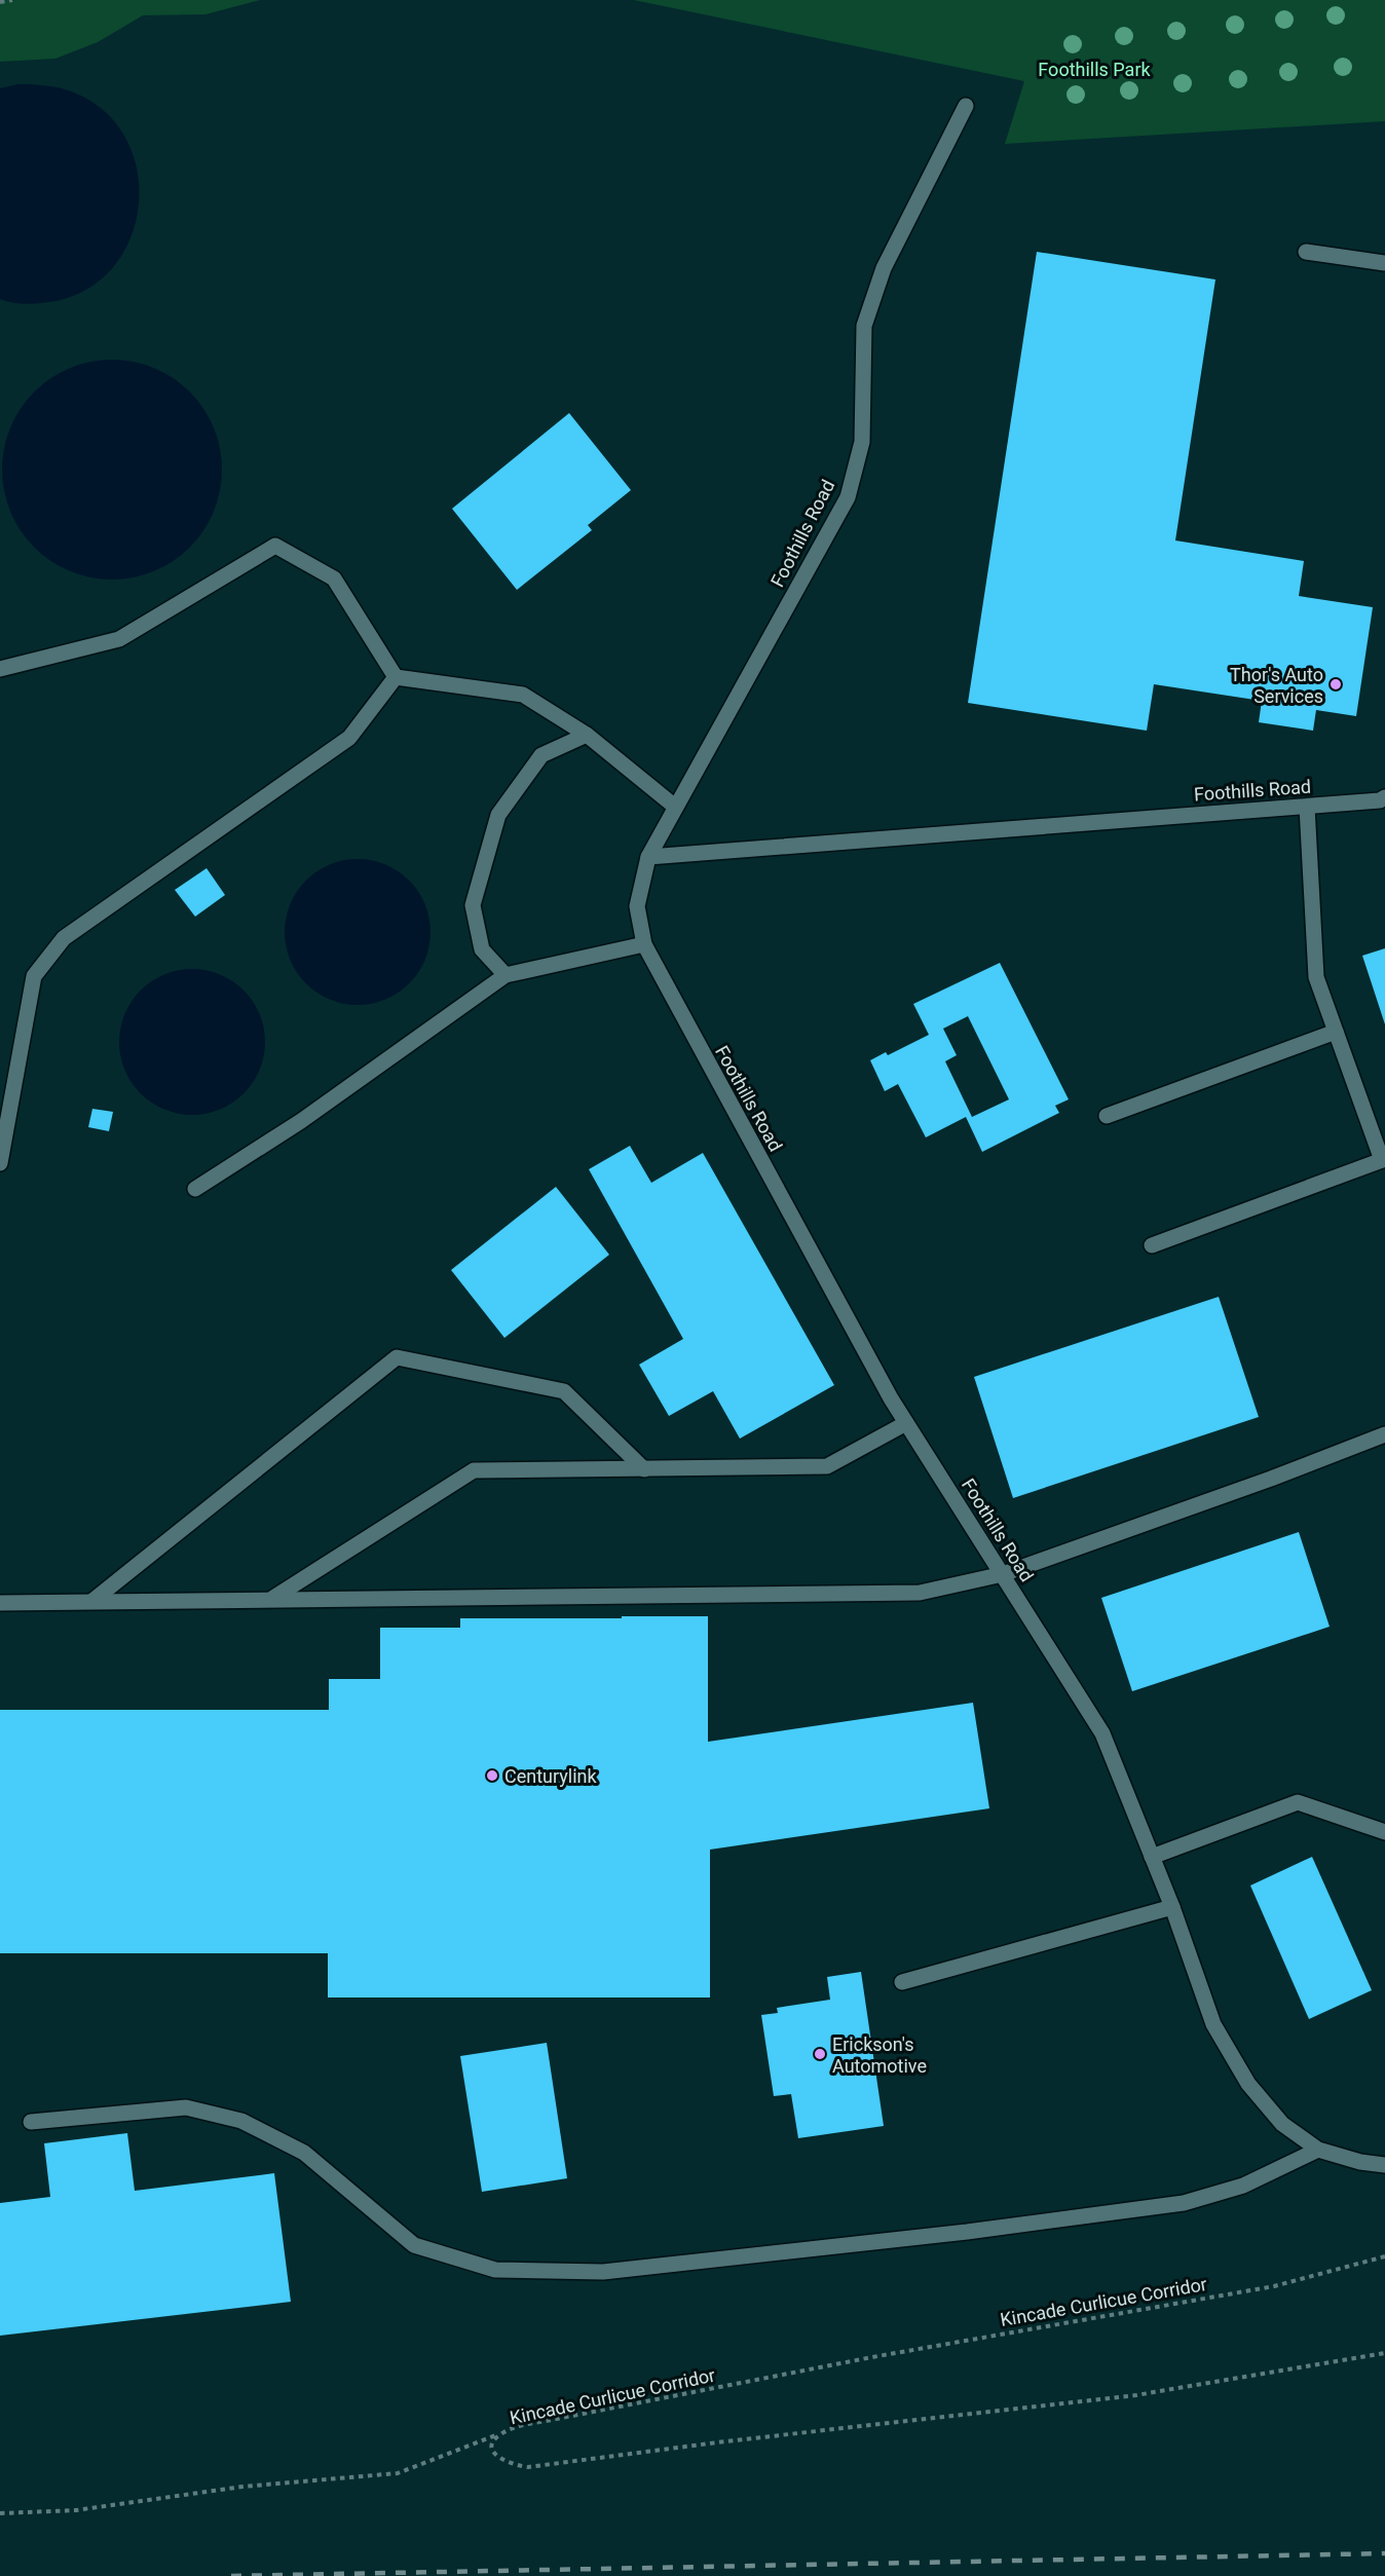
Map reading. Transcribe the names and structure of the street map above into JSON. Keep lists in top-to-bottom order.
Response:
{
  "streets": {
    "street": ["Foothills Road"],
    "path": ["Kincade Curlicue Corridor"]
  },
  "parks": ["Foothills Park"],
  "places": ["Thor's Auto Services", "Centurylink", "Erickson's Automotive"]
}
